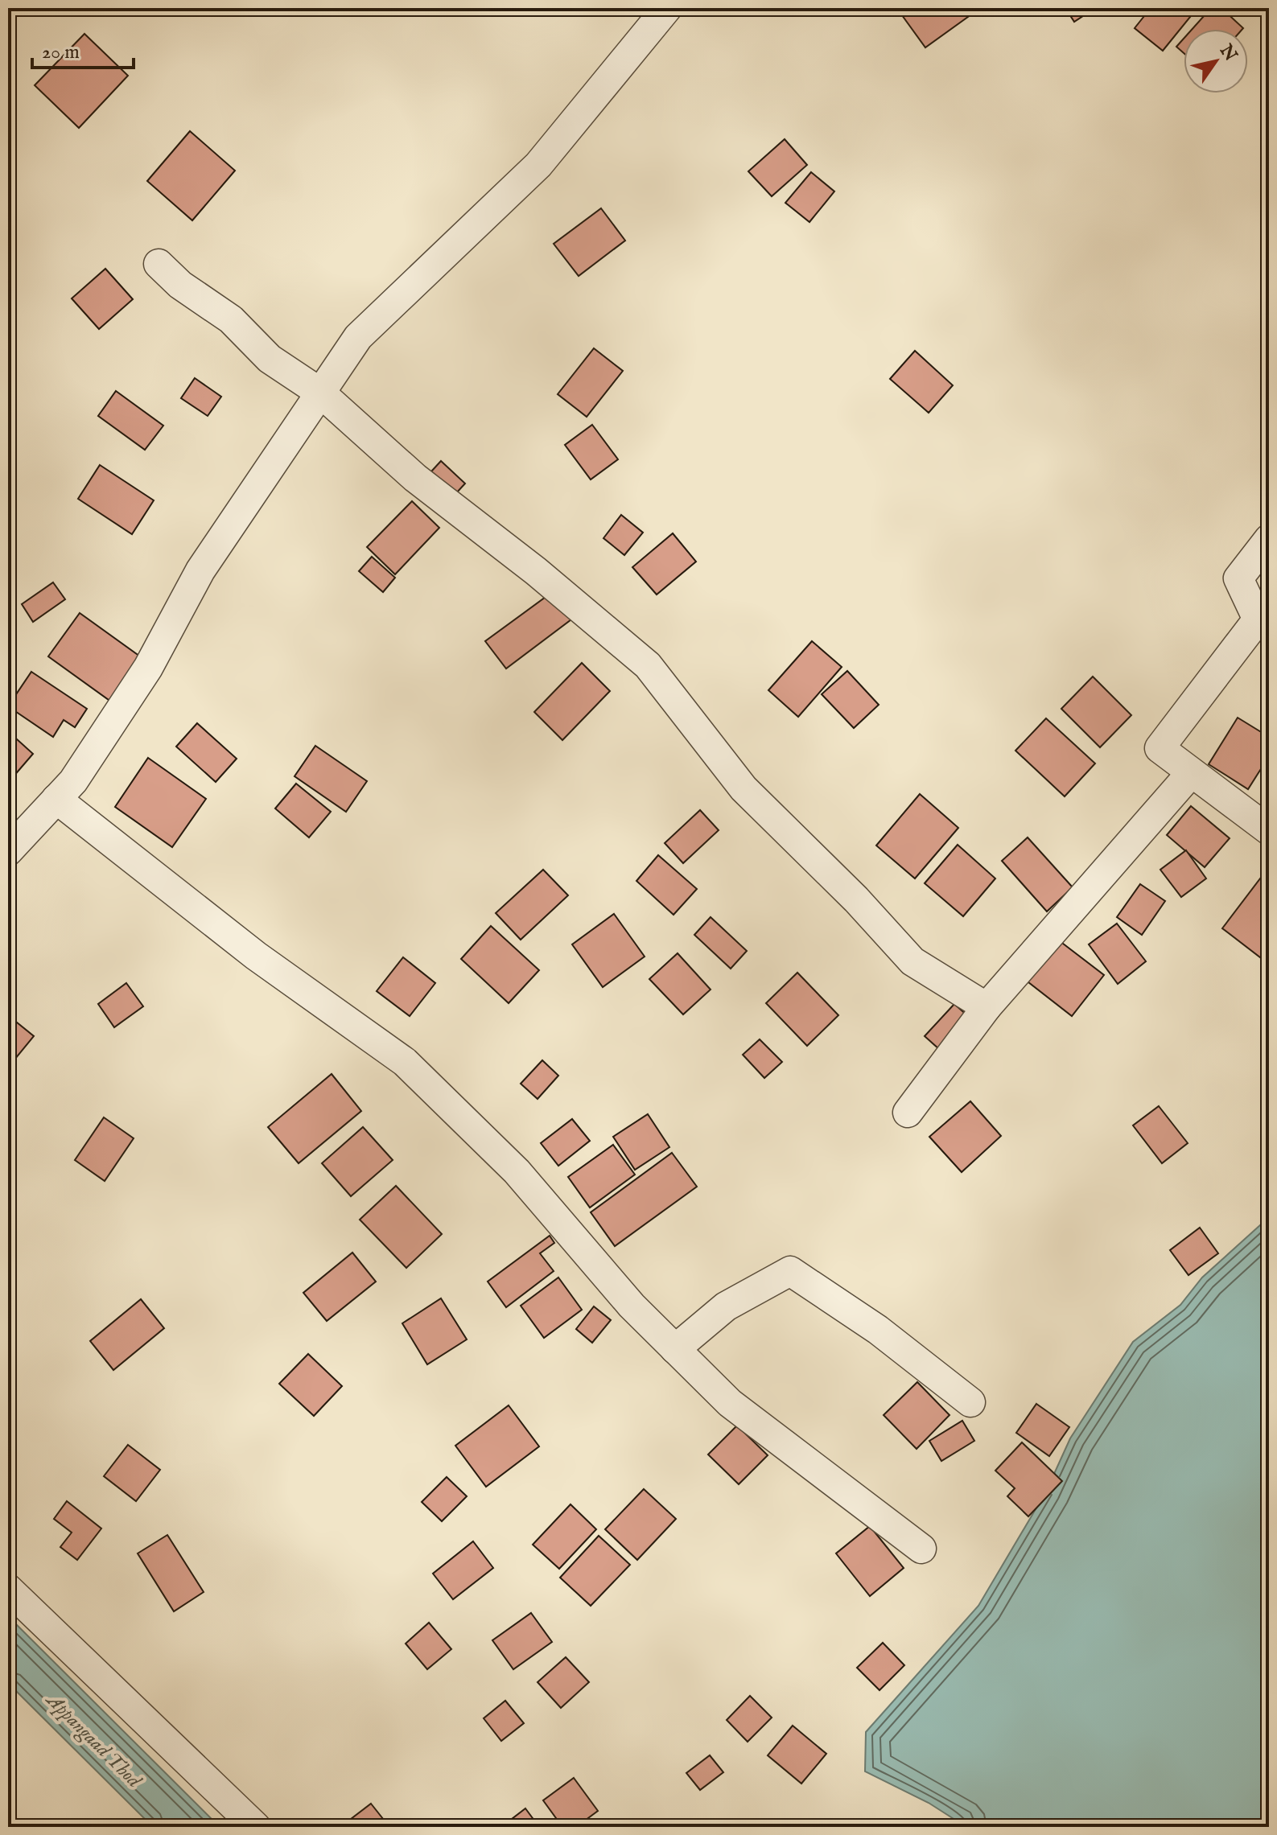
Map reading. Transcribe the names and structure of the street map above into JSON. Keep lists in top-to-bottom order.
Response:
{
  "water": ["Appangaad Thod"],
  "scale_bar": "20 m",
  "north": "top right"
}
